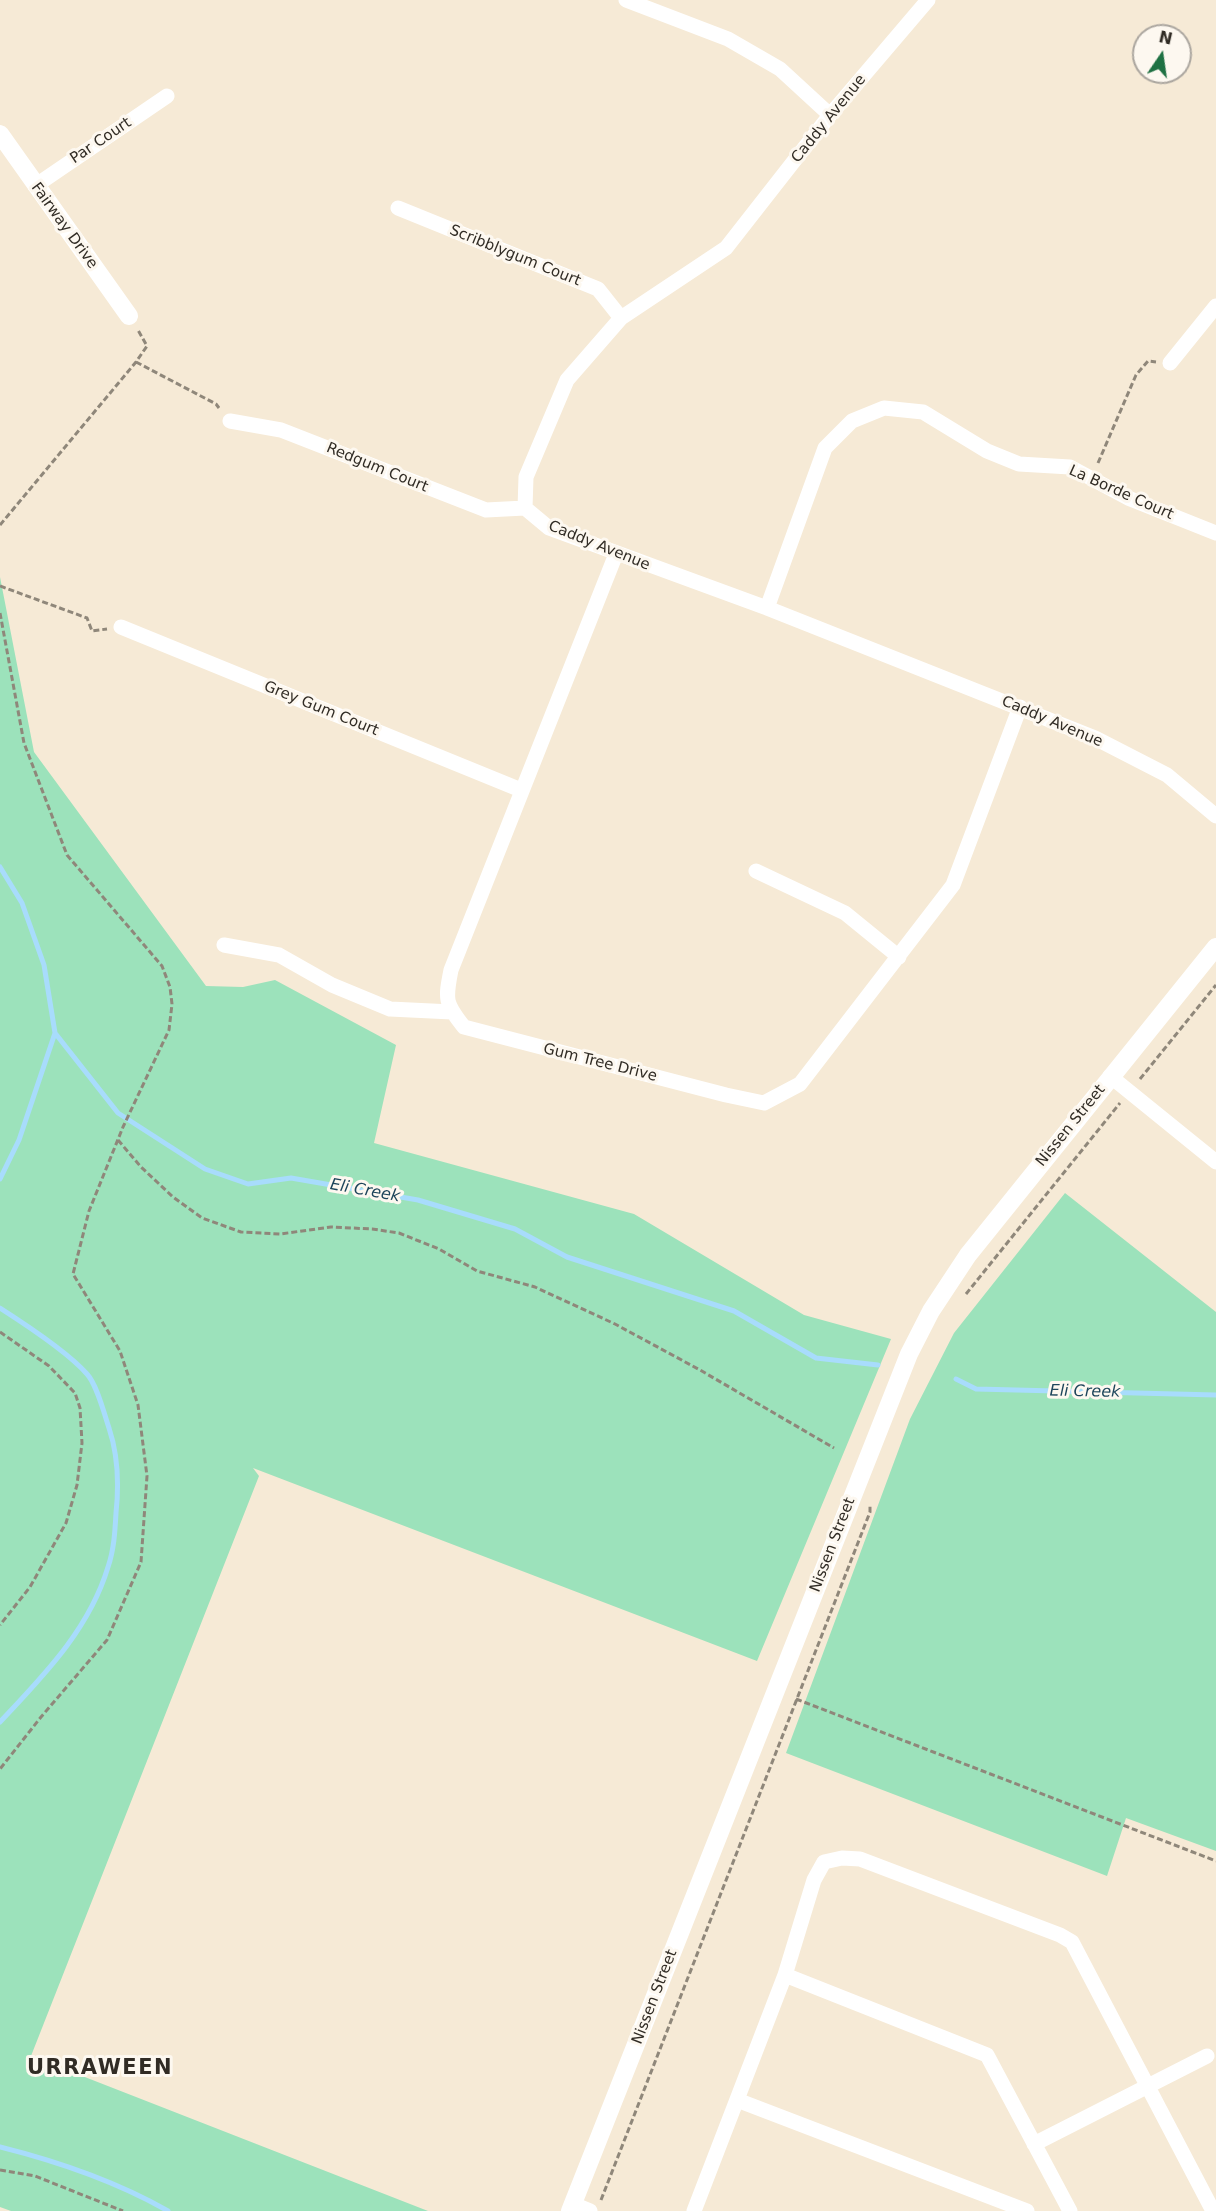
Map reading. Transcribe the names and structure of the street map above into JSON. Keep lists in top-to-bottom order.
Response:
{
  "streets": {
    "street": [
      "Caddy Avenue",
      "Par Court",
      "Fairway Drive",
      "Scribblygum Court",
      "Redgum Court",
      "La Borde Court",
      "Grey Gum Court",
      "Gum Tree Drive",
      "Nissen Street"
    ]
  },
  "crossings": [
    ["Caddy Avenue", "Scribblygum Court"],
    ["Caddy Avenue", "Redgum Court"],
    ["Caddy Avenue", "La Borde Court"],
    ["Caddy Avenue", "Gum Tree Drive"],
    ["Par Court", "Fairway Drive"]
  ],
  "districts": ["URRAWEEN"],
  "water": ["Eli Creek"],
  "north": "top"
}
